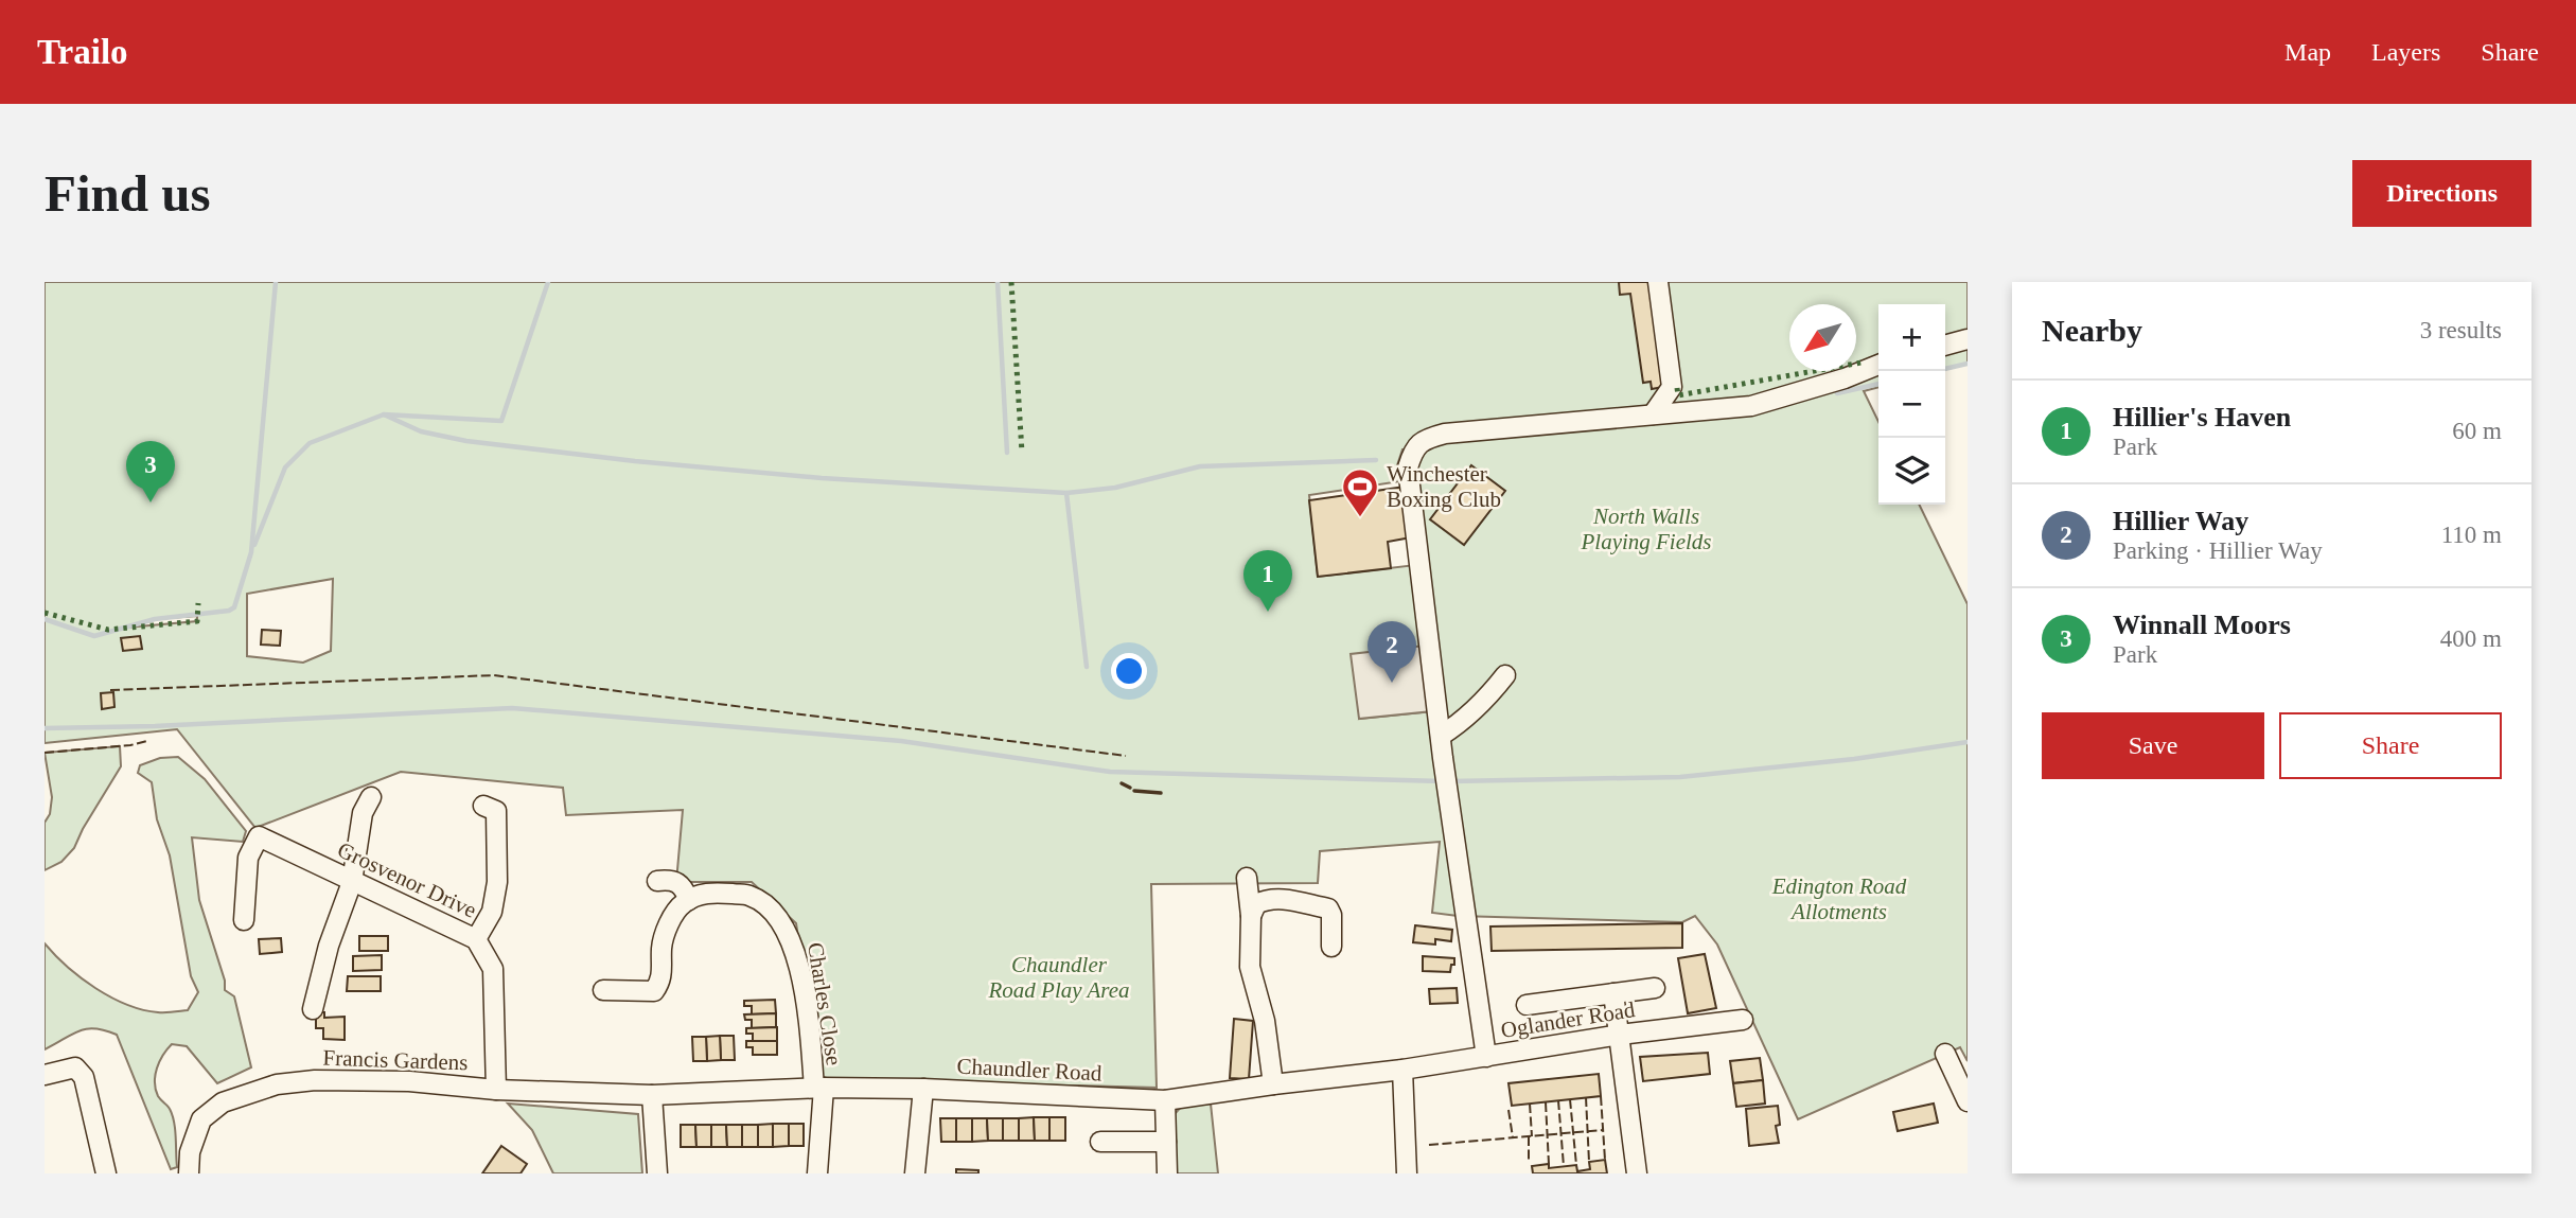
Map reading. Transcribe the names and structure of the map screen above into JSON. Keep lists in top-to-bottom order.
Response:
{
  "streets": {
    "street": [
      "Grosvenor Drive",
      "Charles Close",
      "Oglander Road",
      "Francis Gardens",
      "Chaundler Road"
    ]
  },
  "crossings": [
    ["Grosvenor Drive", "Francis Gardens"],
    ["Charles Close", "Chaundler Road"],
    ["Oglander Road", "Chaundler Road"],
    ["Francis Gardens", "Chaundler Road"]
  ],
  "parks": ["North Walls Playing Fields", "Edington Road Allotments", "Chaundler Road Play Area"],
  "places": {
    "sports": ["Winchester Boxing Club"]
  },
  "north": "bottom left",
  "page": {
    "header": "Trailo",
    "nav": ["Map", "Layers", "Share"],
    "buttons": [
      "Directions",
      ["Save", "Share"]
    ],
    "title": "Find us",
    "heading": ["Nearby", "3 results"],
    "map_buttons": ["+", "−"],
    "list": [
      {
        "mark": "1",
        "name": "Hillier's Haven",
        "note": "Park",
        "value": "60 m"
      },
      {
        "mark": "2",
        "name": "Hillier Way",
        "note": "Parking · Hillier Way",
        "value": "110 m"
      },
      {
        "mark": "3",
        "name": "Winnall Moors",
        "note": "Park",
        "value": "400 m"
      }
    ],
    "pins": ["3", "1", "2"]
  }
}
